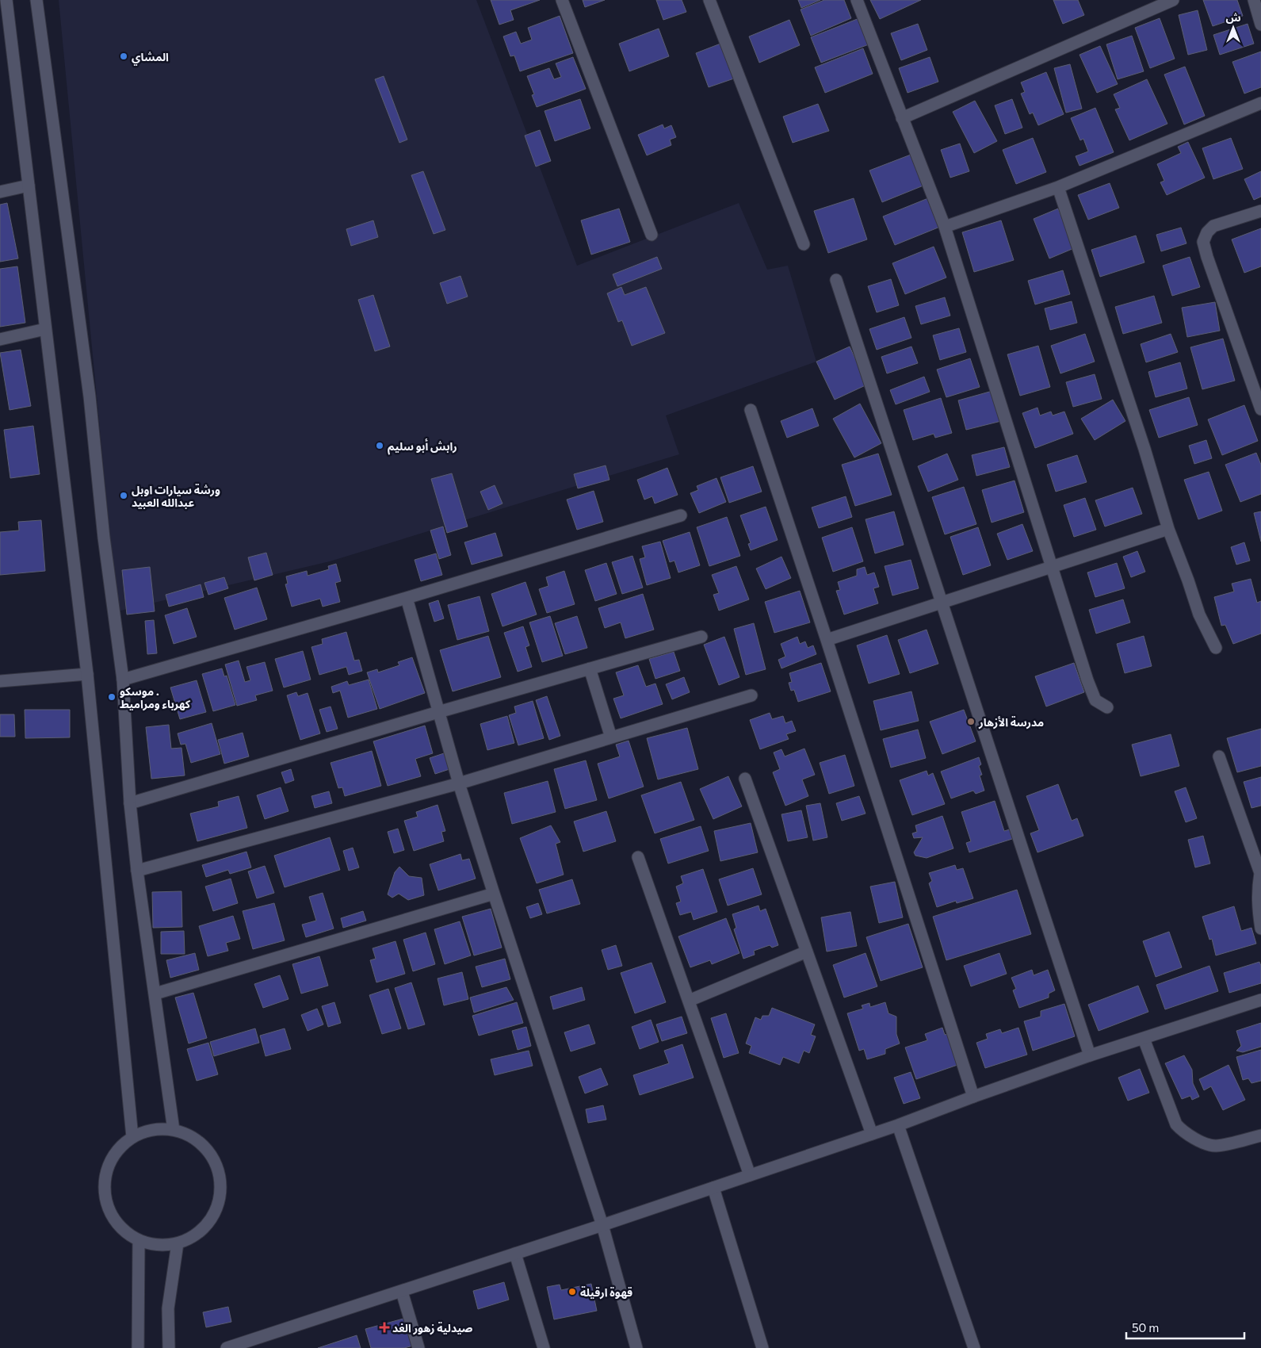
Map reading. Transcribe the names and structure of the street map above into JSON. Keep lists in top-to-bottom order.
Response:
{
  "places": {
    "other": [
      "المشاي",
      "رابش أبو سليم",
      "ورشة سيارات اوبل عبدالله العبيد",
      "موسكو . كهرباء ومراميط",
      "مدرسة الأزهار",
      "قهوة ارقيلة"
    ],
    "health": ["صيدلية زهور الغد"]
  },
  "scale_bar": "50 m",
  "north": "top"
}
